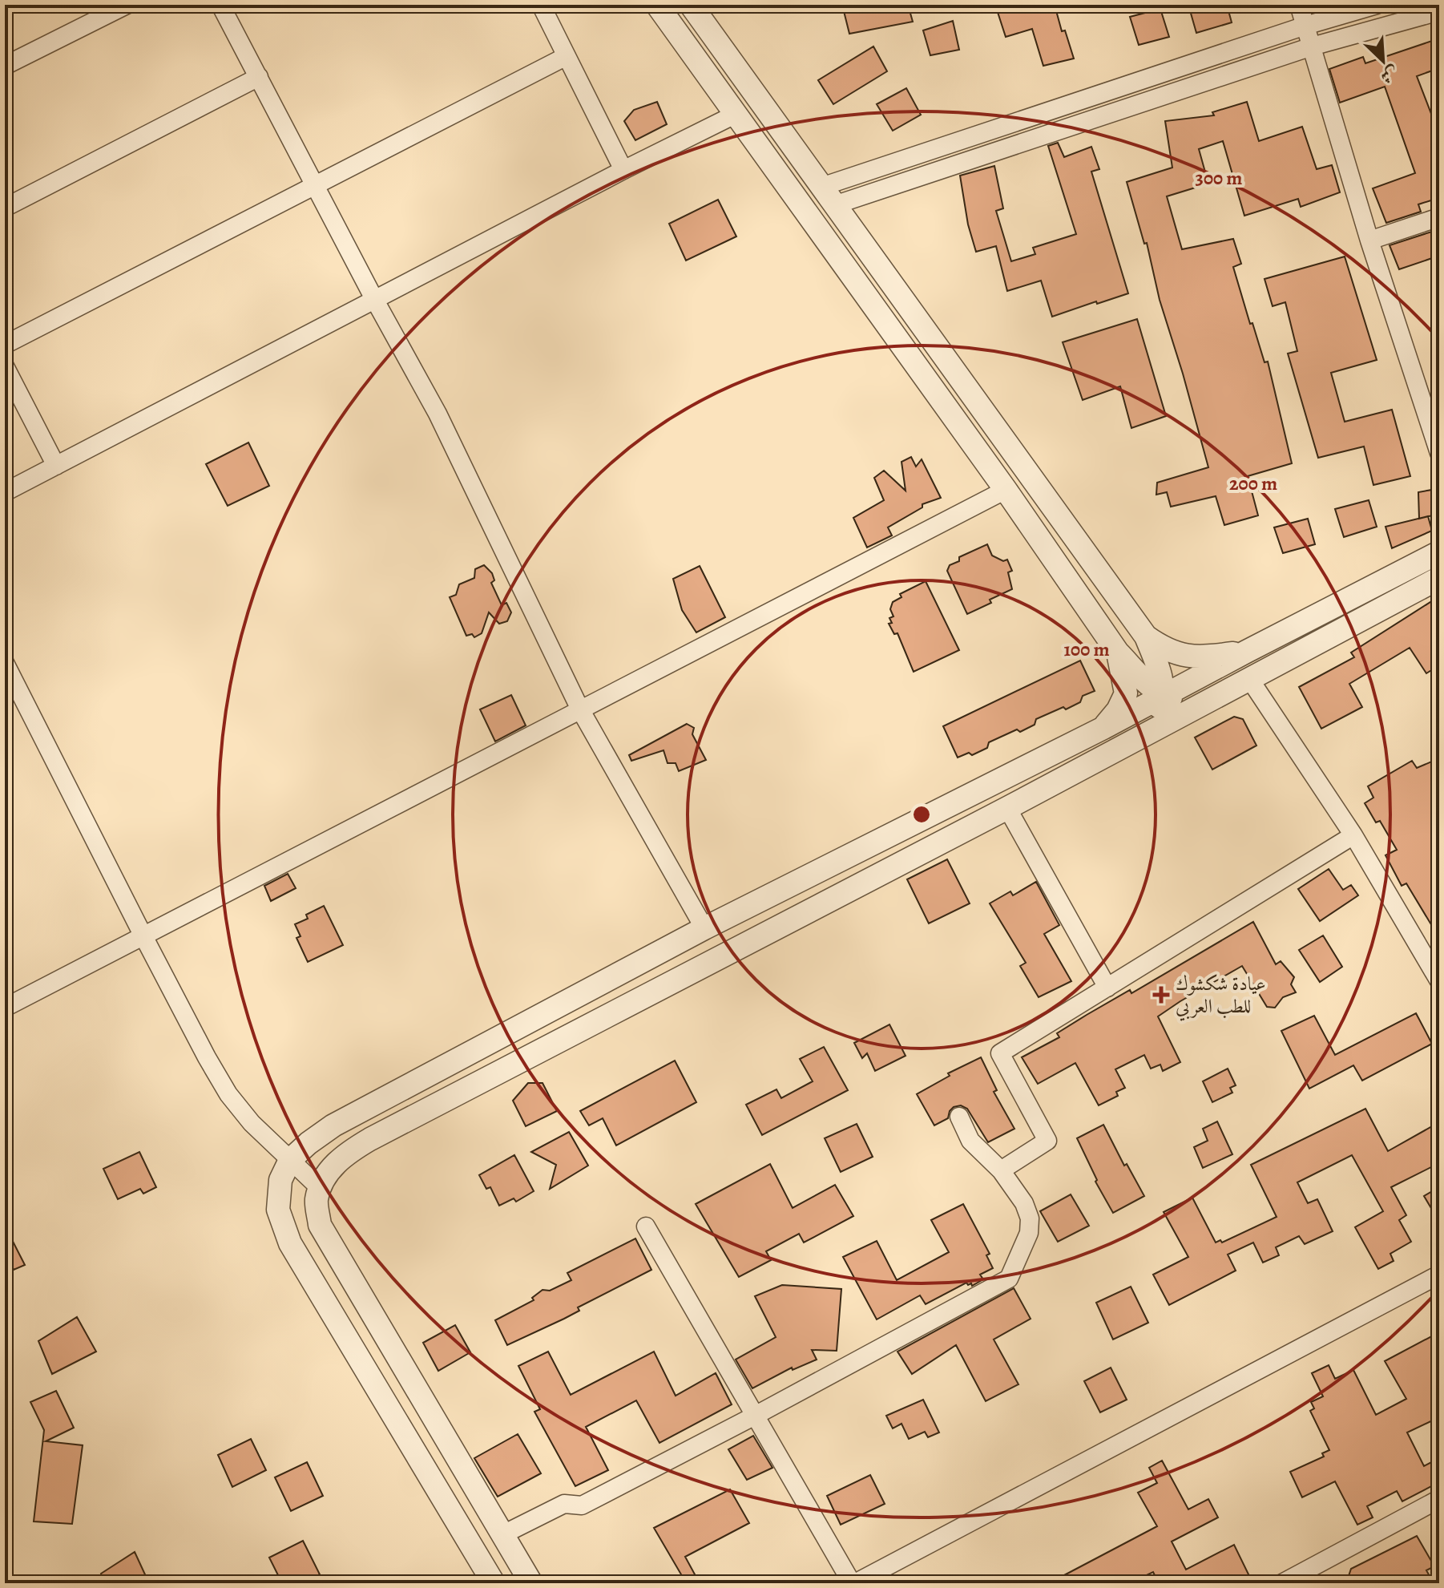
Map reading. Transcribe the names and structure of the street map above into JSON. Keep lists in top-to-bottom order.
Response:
{
  "places": {
    "health": ["عيادة شكشوك للطب العربي"]
  },
  "north": "bottom right",
  "rings": ["300 m", "200 m", "100 m"]
}
